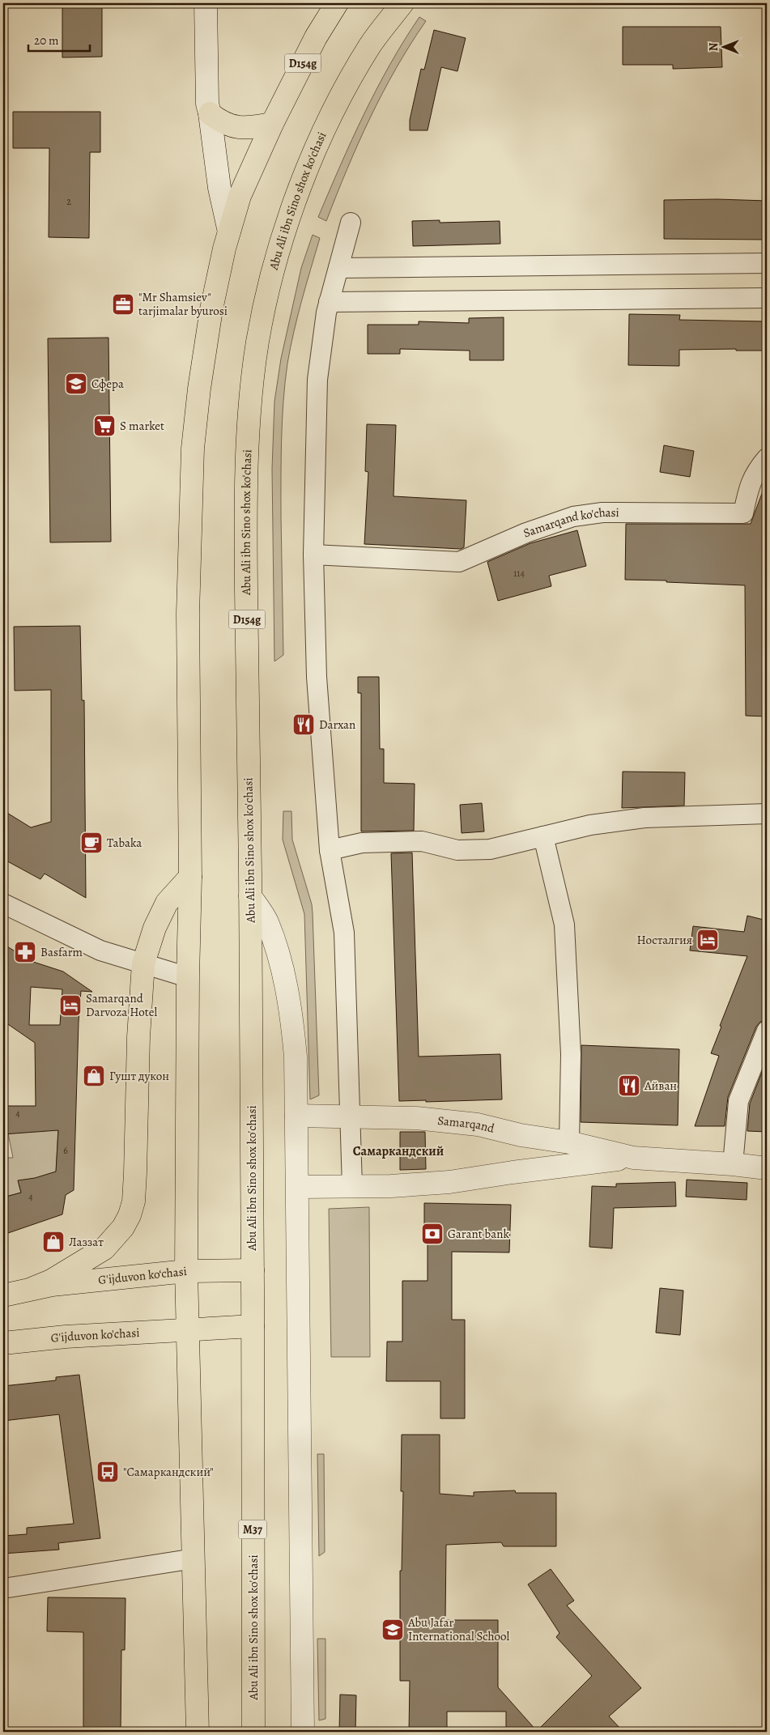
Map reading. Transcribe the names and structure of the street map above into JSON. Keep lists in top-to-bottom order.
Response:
{
  "streets": {
    "main road": [
      "D154g",
      "Abu Ali ibn Sino shox ko'chasi",
      "G'ijduvon ko‘chasi",
      "G'ijduvon ko'chasi",
      "M37"
    ],
    "street": ["Samarqand ko'chasi", "Samarqand"]
  },
  "crossings": [
    ["D154g", "G'ijduvon ko‘chasi"],
    ["Abu Ali ibn Sino shox ko'chasi", "G'ijduvon ko‘chasi"]
  ],
  "districts": ["Самаркандский"],
  "places": {
    "office": ["\"Mr Shamsiev\" tarjimalar byurosi"],
    "school or university": ["Сфера", "Abu Jafar International School"],
    "supermarket": ["S market"],
    "restaurant": ["Darxan", "Айван"],
    "cafe": ["Tabaka"],
    "hotel": ["Носталгия", "Samarqand Darvoza Hotel"],
    "pharmacy": ["Basfarm"],
    "shop": ["Гушт дукон", "Лаззат"],
    "bank": ["Garant bank"],
    "bus stop": ["\"Самаркандский\""]
  },
  "house_numbers": [
    "2",
    "114",
    "4",
    "6",
    "4"
  ],
  "scale_bar": "20 m",
  "north": "left"
}
